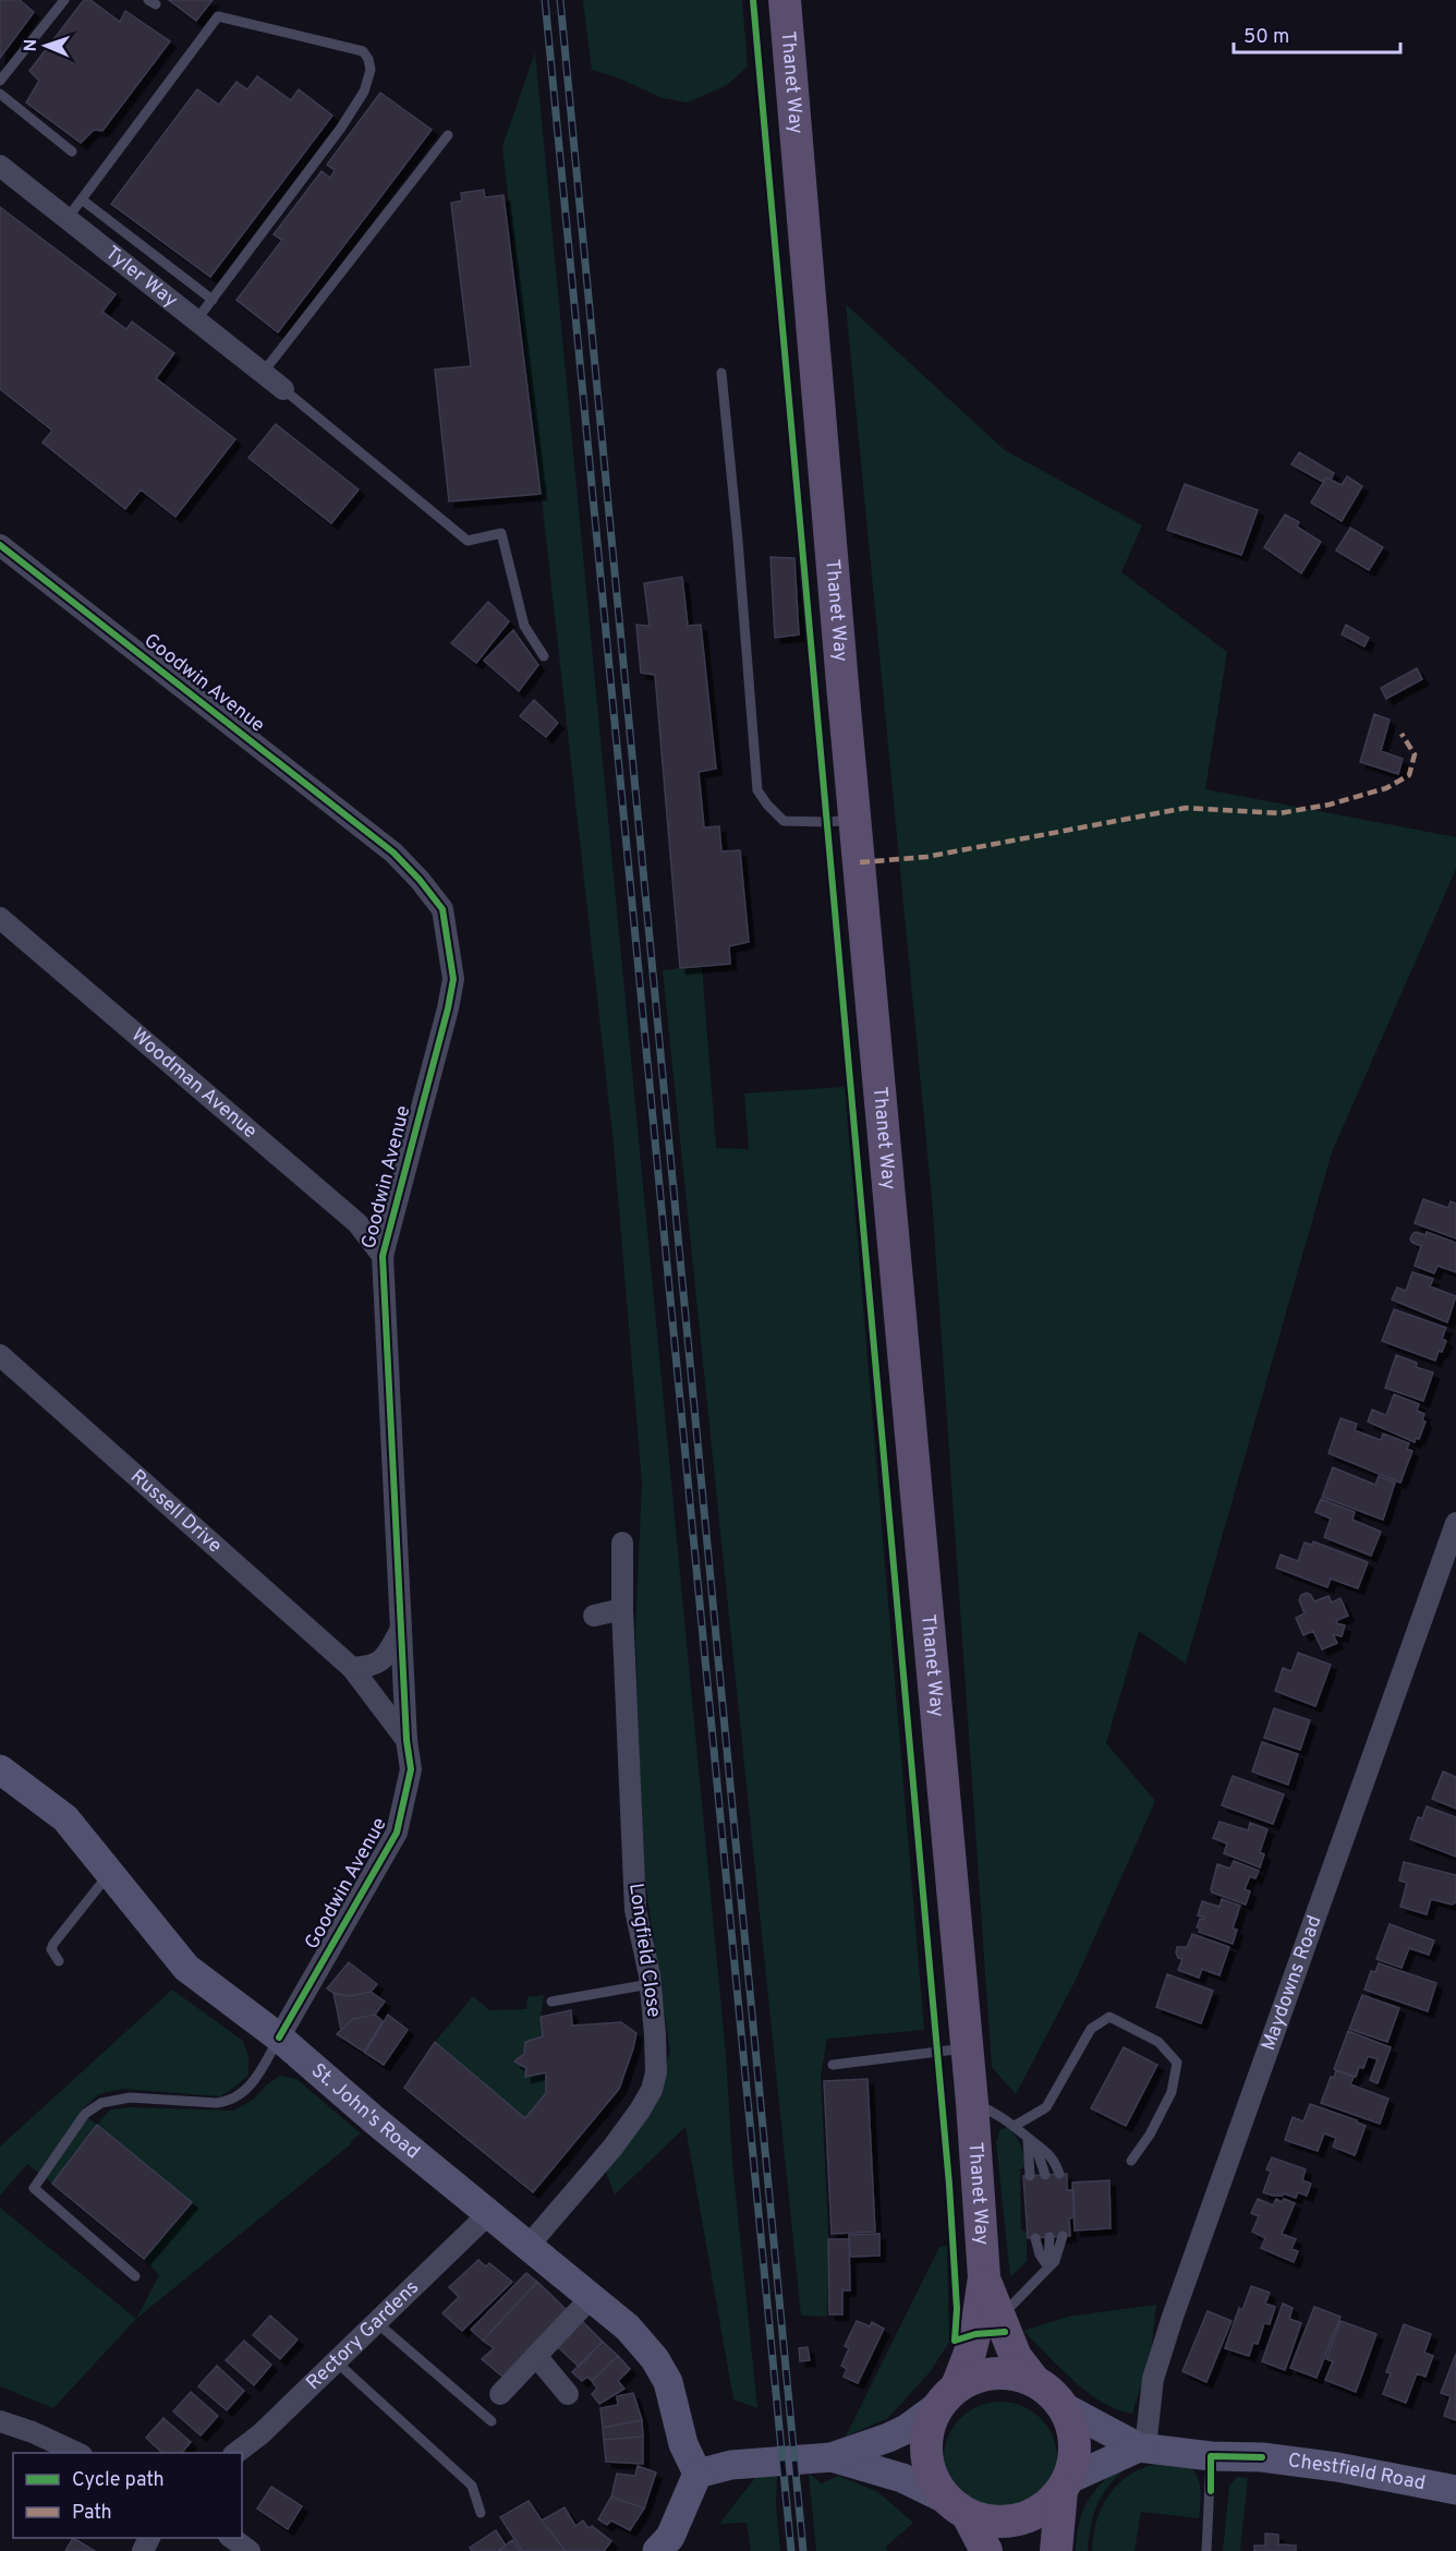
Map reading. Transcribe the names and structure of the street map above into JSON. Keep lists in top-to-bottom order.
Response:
{
  "streets": {
    "main road": ["Thanet Way", "St. John's Road", "Chestfield Road"],
    "street": [
      "Tyler Way",
      "Goodwin Avenue",
      "Woodman Avenue",
      "Russell Drive",
      "Longfield Close",
      "Maydowns Road",
      "Rectory Gardens"
    ]
  },
  "crossings": [
    ["Thanet Way", "Chestfield Road"],
    ["Goodwin Avenue", "Woodman Avenue"],
    ["Goodwin Avenue", "Russell Drive"],
    ["Goodwin Avenue", "St. John's Road"],
    ["Longfield Close", "St. John's Road"],
    ["Maydowns Road", "Chestfield Road"],
    ["St. John's Road", "Rectory Gardens"]
  ],
  "legend": ["Cycle path", "Path"],
  "scale_bar": "50 m",
  "north": "left"
}
